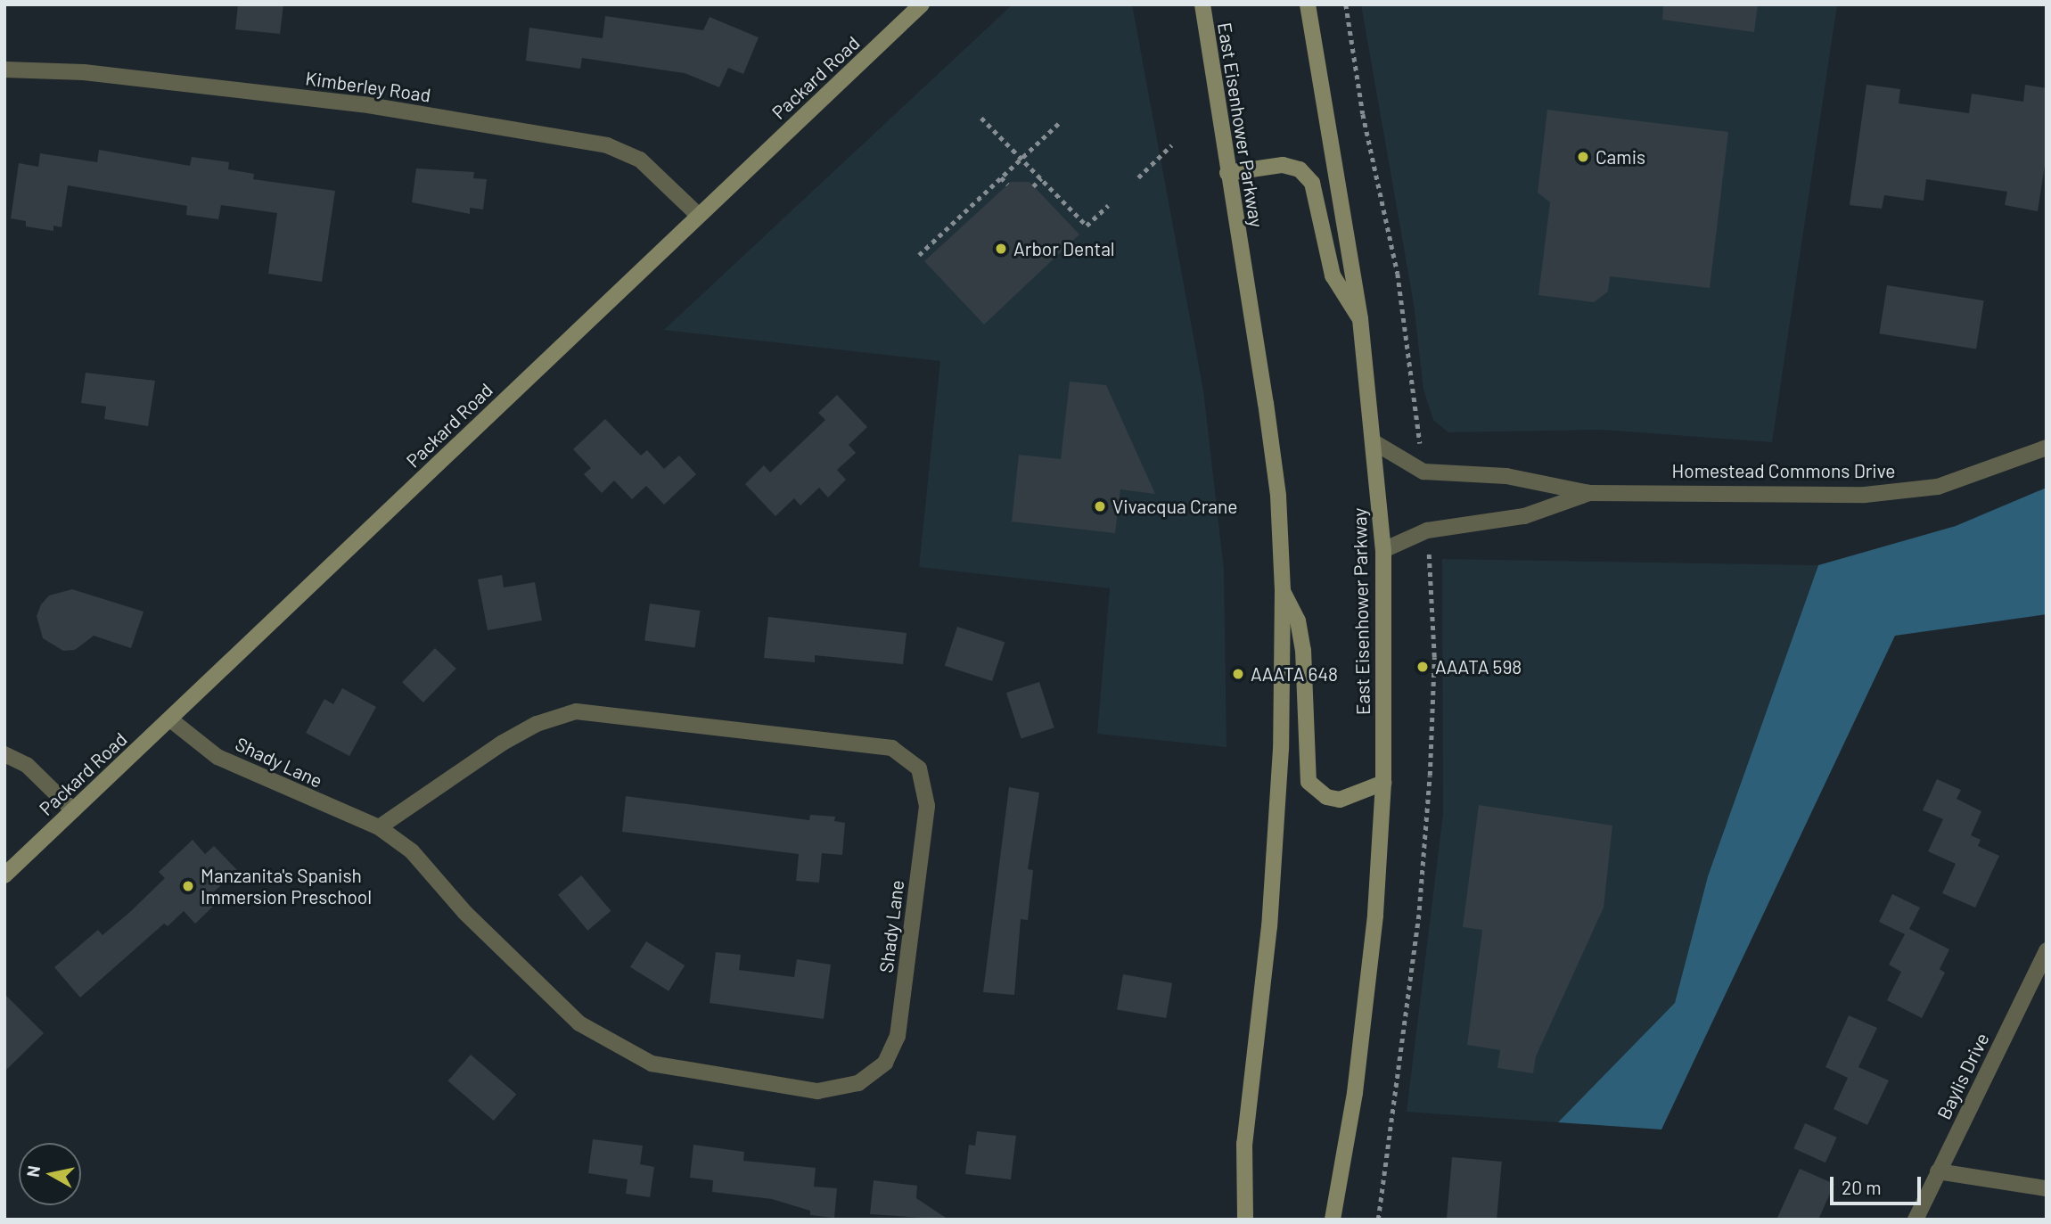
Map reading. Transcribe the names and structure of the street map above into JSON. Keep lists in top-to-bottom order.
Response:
{
  "streets": {
    "main road": ["Packard Road", "East Eisenhower Parkway"],
    "street": [
      "Kimberley Road",
      "Homestead Commons Drive",
      "Shady Lane",
      "Baylis Drive"
    ]
  },
  "crossings": [
    ["Packard Road", "Kimberley Road"],
    ["Packard Road", "Shady Lane"],
    ["East Eisenhower Parkway", "Homestead Commons Drive"]
  ],
  "places": [
    "Camis",
    "Arbor Dental",
    "Vivacqua Crane",
    "AAATA 598",
    "AAATA 648",
    "Manzanita's Spanish Immersion Preschool"
  ],
  "scale_bar": "20 m",
  "north": "left"
}
